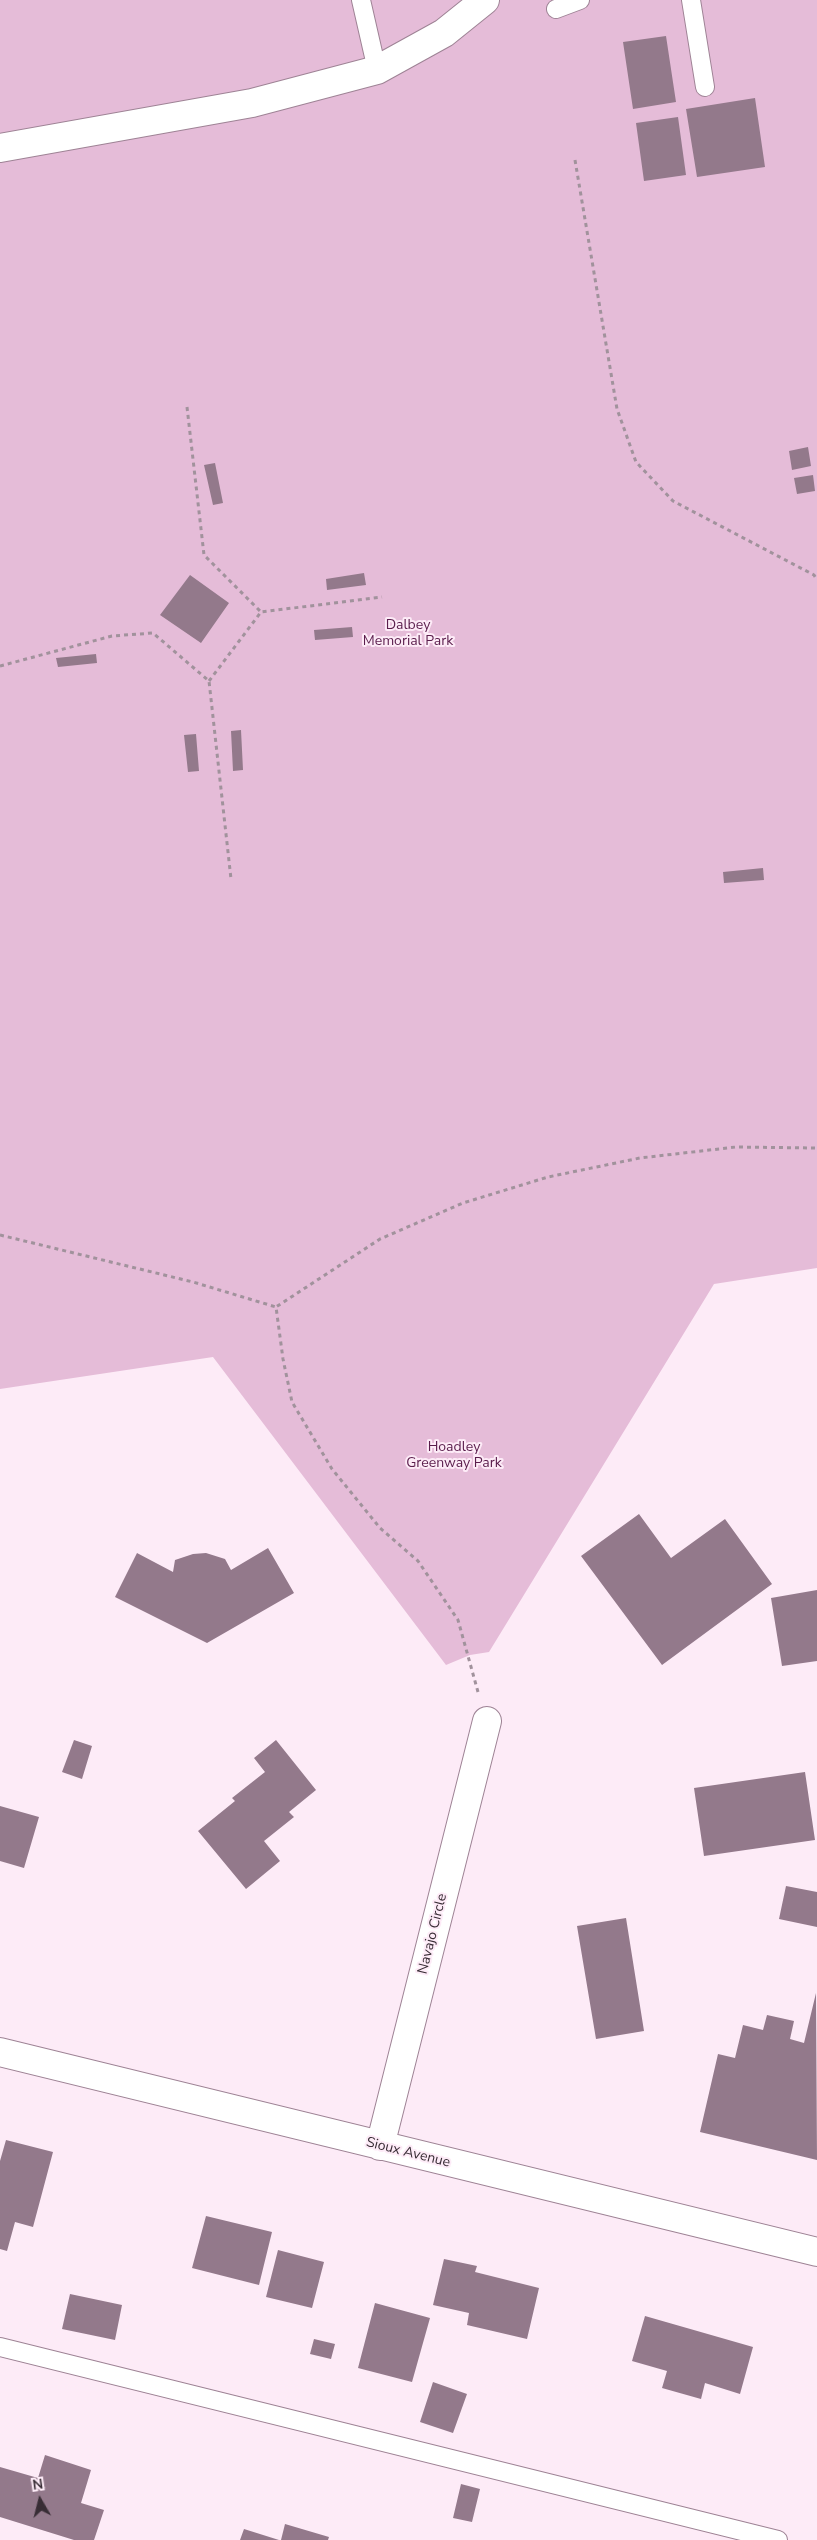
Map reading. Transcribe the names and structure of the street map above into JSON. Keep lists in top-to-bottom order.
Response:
{
  "streets": {
    "street": ["Navajo Circle", "Sioux Avenue"]
  },
  "crossings": [
    ["Navajo Circle", "Sioux Avenue"]
  ],
  "parks": ["Dalbey Memorial Park", "Hoadley Greenway Park"],
  "north": "top"
}
